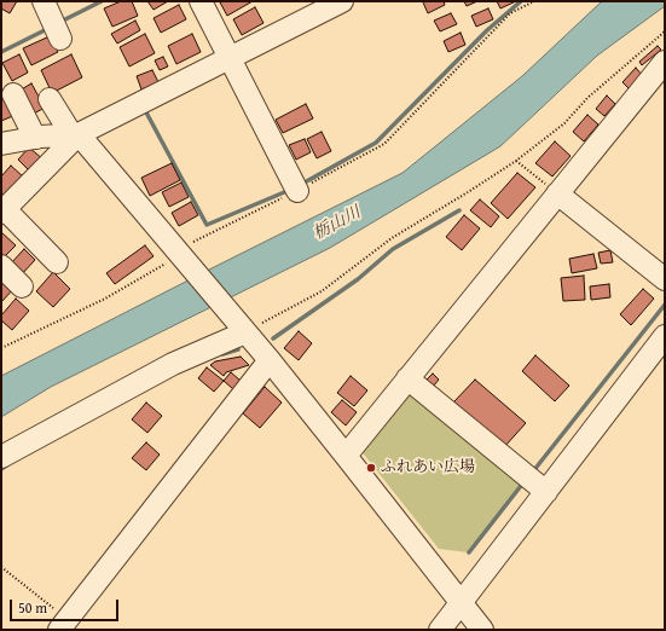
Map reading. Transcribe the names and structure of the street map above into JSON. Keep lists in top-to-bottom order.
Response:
{
  "water": ["栃山川"],
  "places": ["ふれあい広場"],
  "scale_bar": "50 m"
}
